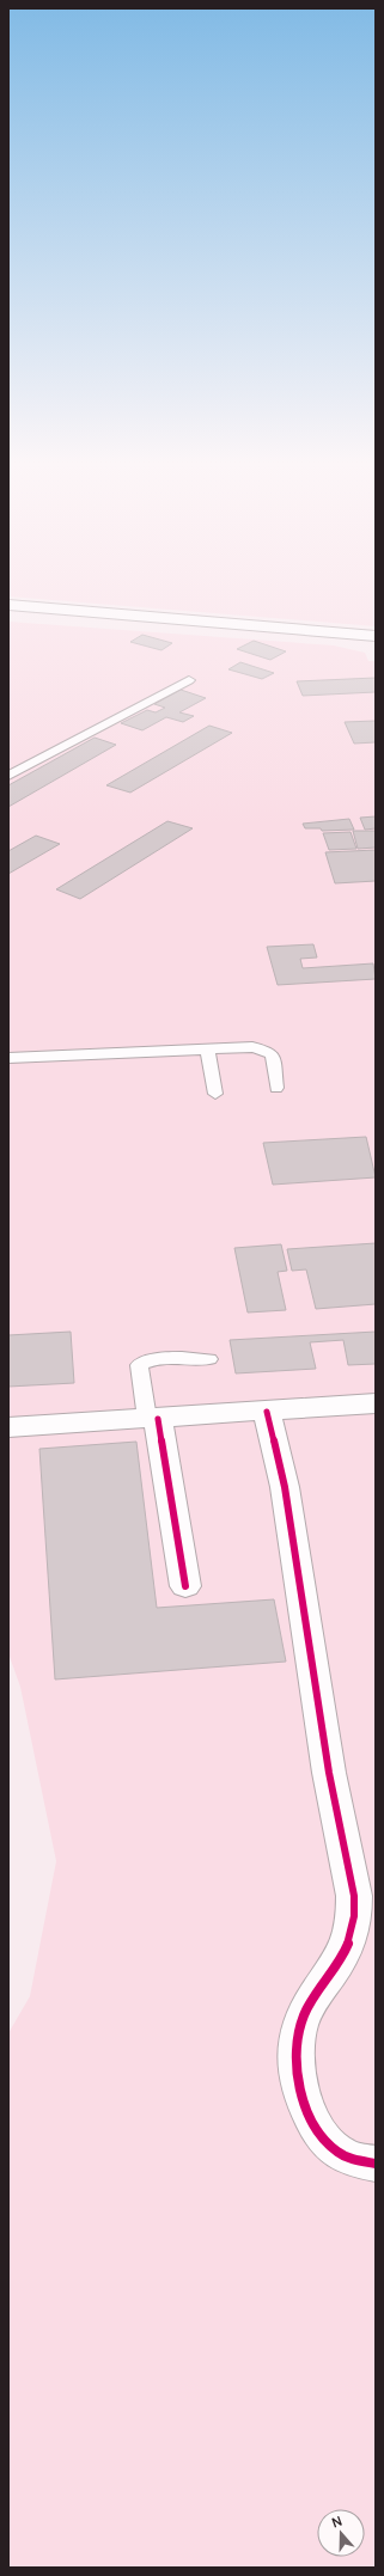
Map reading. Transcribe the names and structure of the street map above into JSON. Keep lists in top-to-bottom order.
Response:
{
  "north": "top"
}
